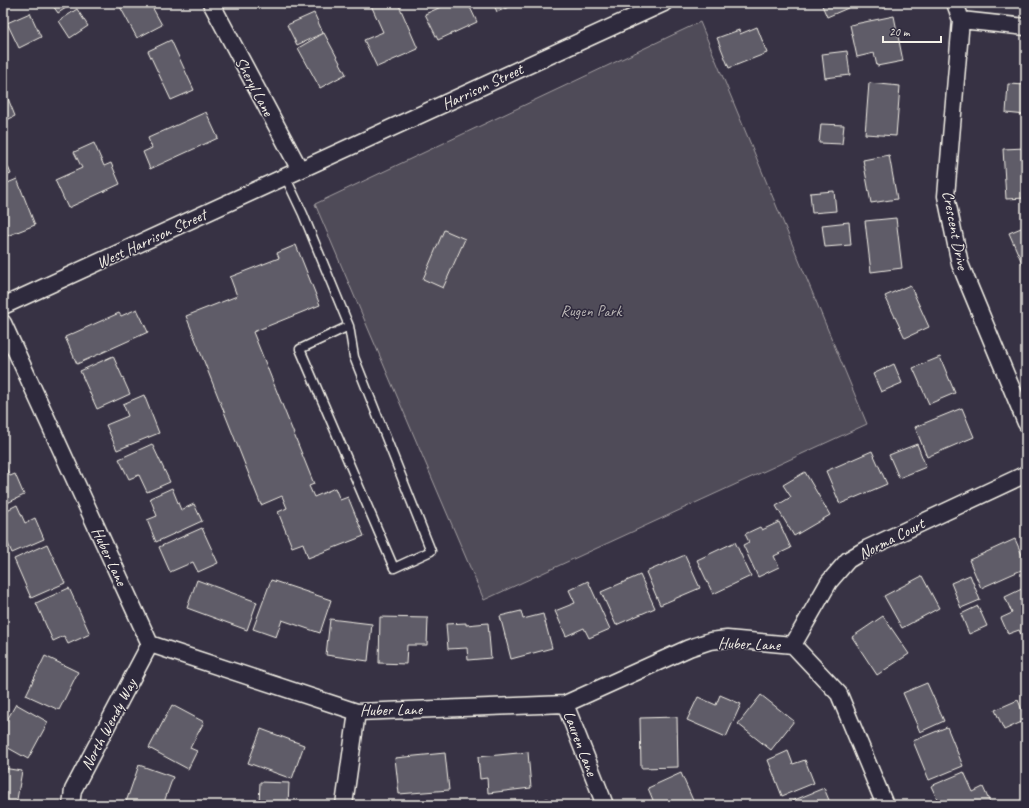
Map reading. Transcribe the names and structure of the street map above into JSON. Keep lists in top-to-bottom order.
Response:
{
  "streets": {
    "street": [
      "Sheryl Lane",
      "Harrison Street",
      "Crescent Drive",
      "West Harrison Street",
      "Norma Court",
      "Huber Lane",
      "North Wendy Way",
      "Lauren Lane"
    ]
  },
  "crossings": [
    ["Sheryl Lane", "Harrison Street"],
    ["Sheryl Lane", "West Harrison Street"],
    ["Harrison Street", "West Harrison Street"],
    ["Norma Court", "Huber Lane"],
    ["Huber Lane", "North Wendy Way"],
    ["Huber Lane", "Lauren Lane"]
  ],
  "parks": ["Rugen Park"],
  "scale_bar": "20 m"
}
